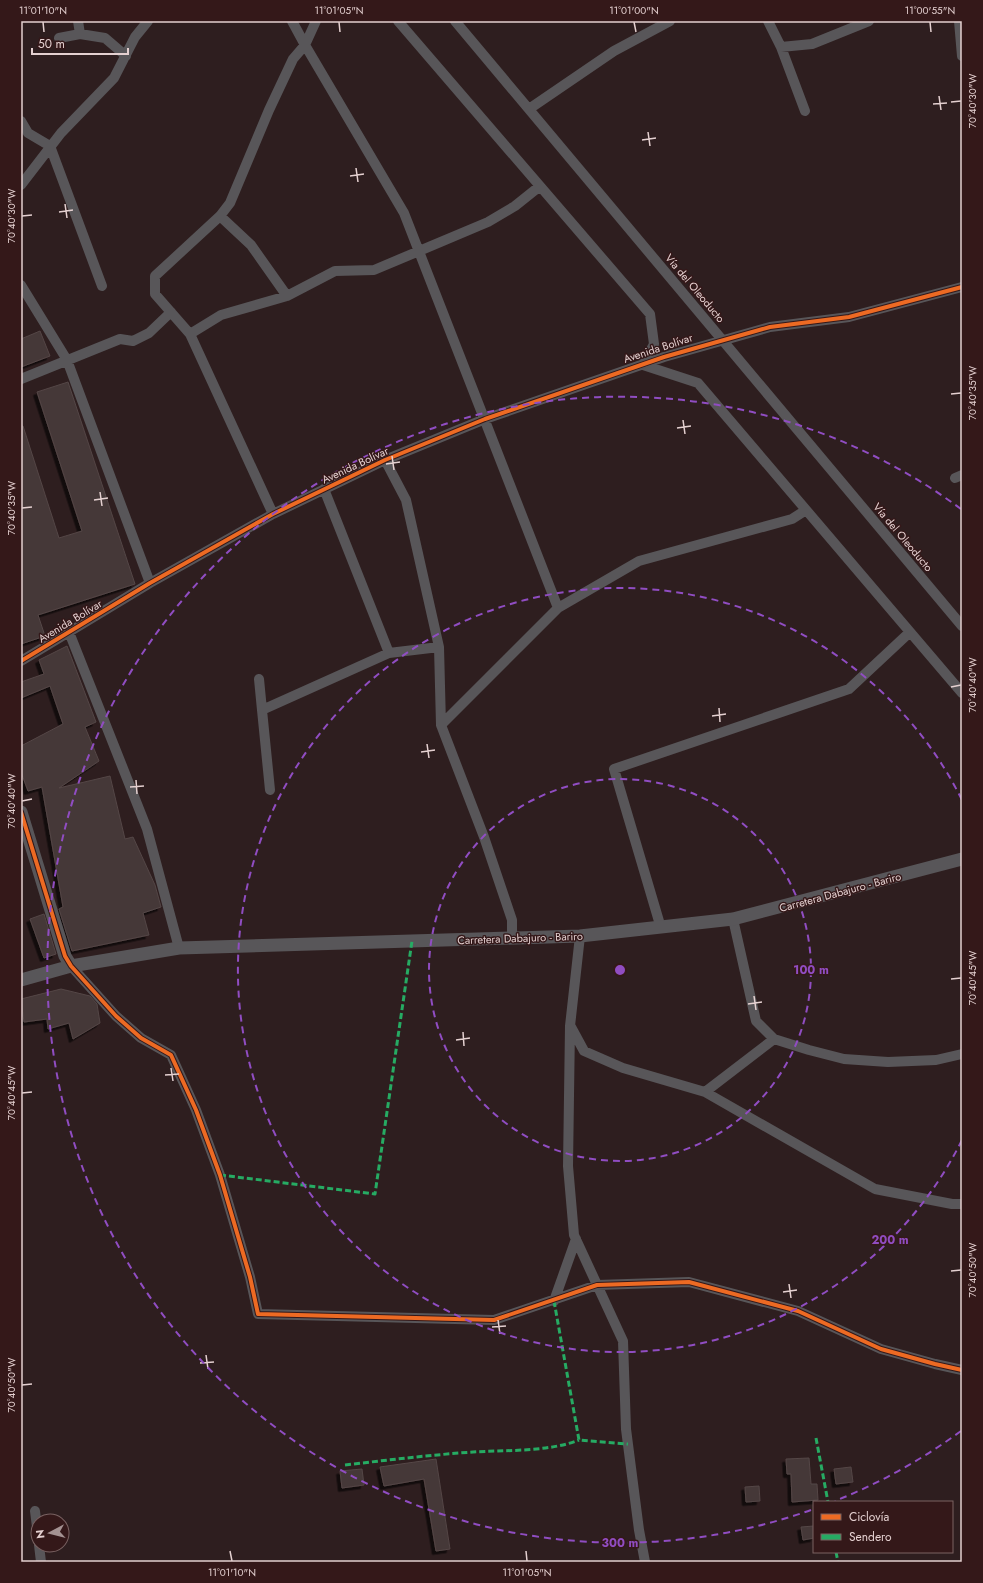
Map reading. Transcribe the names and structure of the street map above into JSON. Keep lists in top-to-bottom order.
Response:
{
  "streets": {
    "street": ["Vía del Oleoducto", "Avenida Bolívar", "Carretera Dabajuro - Bariro"]
  },
  "crossings": [
    ["Vía del Oleoducto", "Avenida Bolívar"]
  ],
  "legend": ["Ciclovía", "Sendero"],
  "scale_bar": "50 m",
  "north": "left",
  "coordinates": [
    "11°01'10\"N",
    "11°01'05\"N",
    "11°01'00\"N",
    "11°00'55\"N",
    "70°40'30\"W",
    "70°40'35\"W",
    "70°40'40\"W",
    "70°40'45\"W",
    "70°40'50\"W"
  ],
  "rings": ["100 m", "200 m", "300 m"]
}
